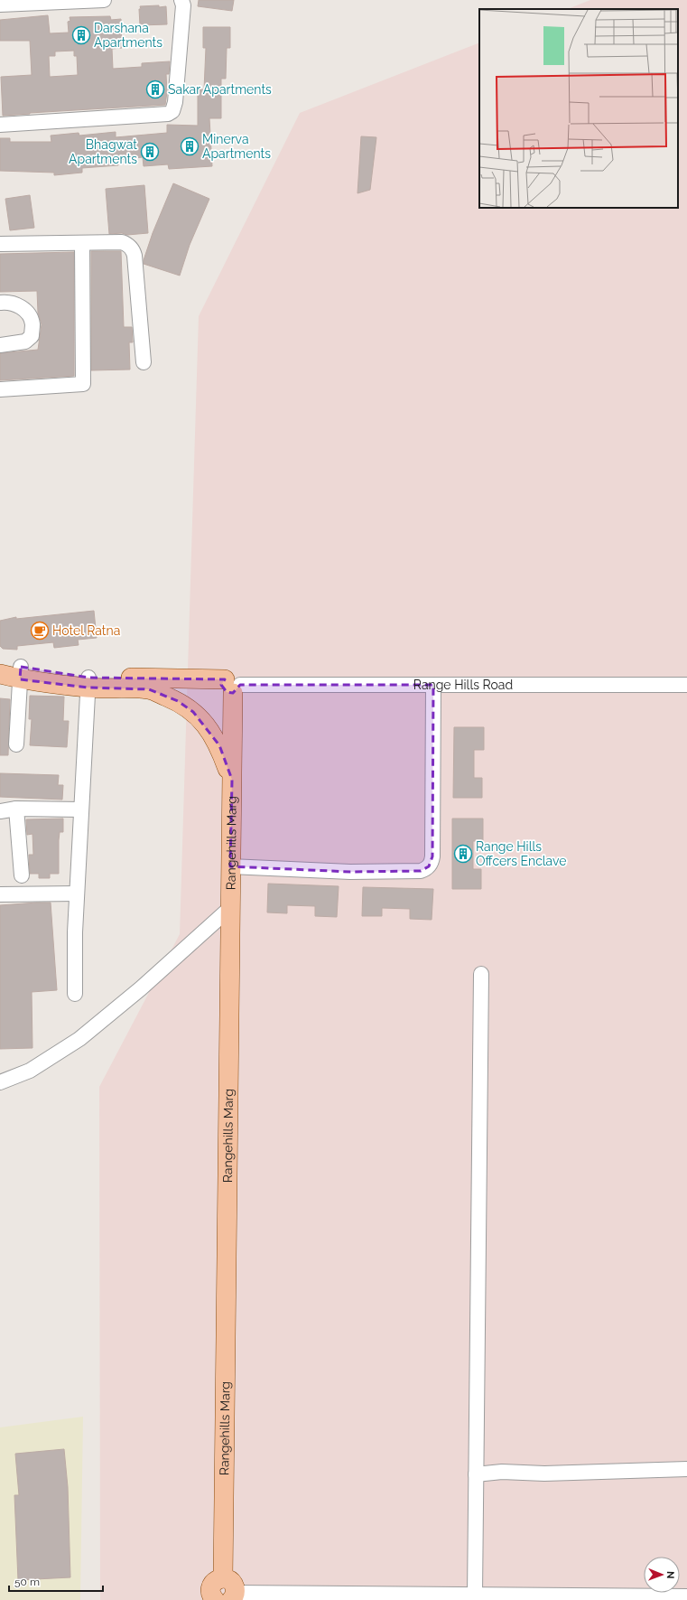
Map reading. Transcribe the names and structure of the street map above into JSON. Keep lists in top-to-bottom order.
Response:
{
  "streets": {
    "main road": ["Range Hills Road", "Rangehills Marg"]
  },
  "crossings": [
    ["Range Hills Road", "Rangehills Marg"]
  ],
  "places": {
    "building": [
      "Darshana Apartments",
      "Sakar Apartments",
      "Minerva Apartments",
      "Bhagwat Apartments",
      "Range Hills Offcers Enclave"
    ],
    "cafe": ["Hotel Ratna"]
  },
  "scale_bar": "50 m",
  "north": "right"
}
